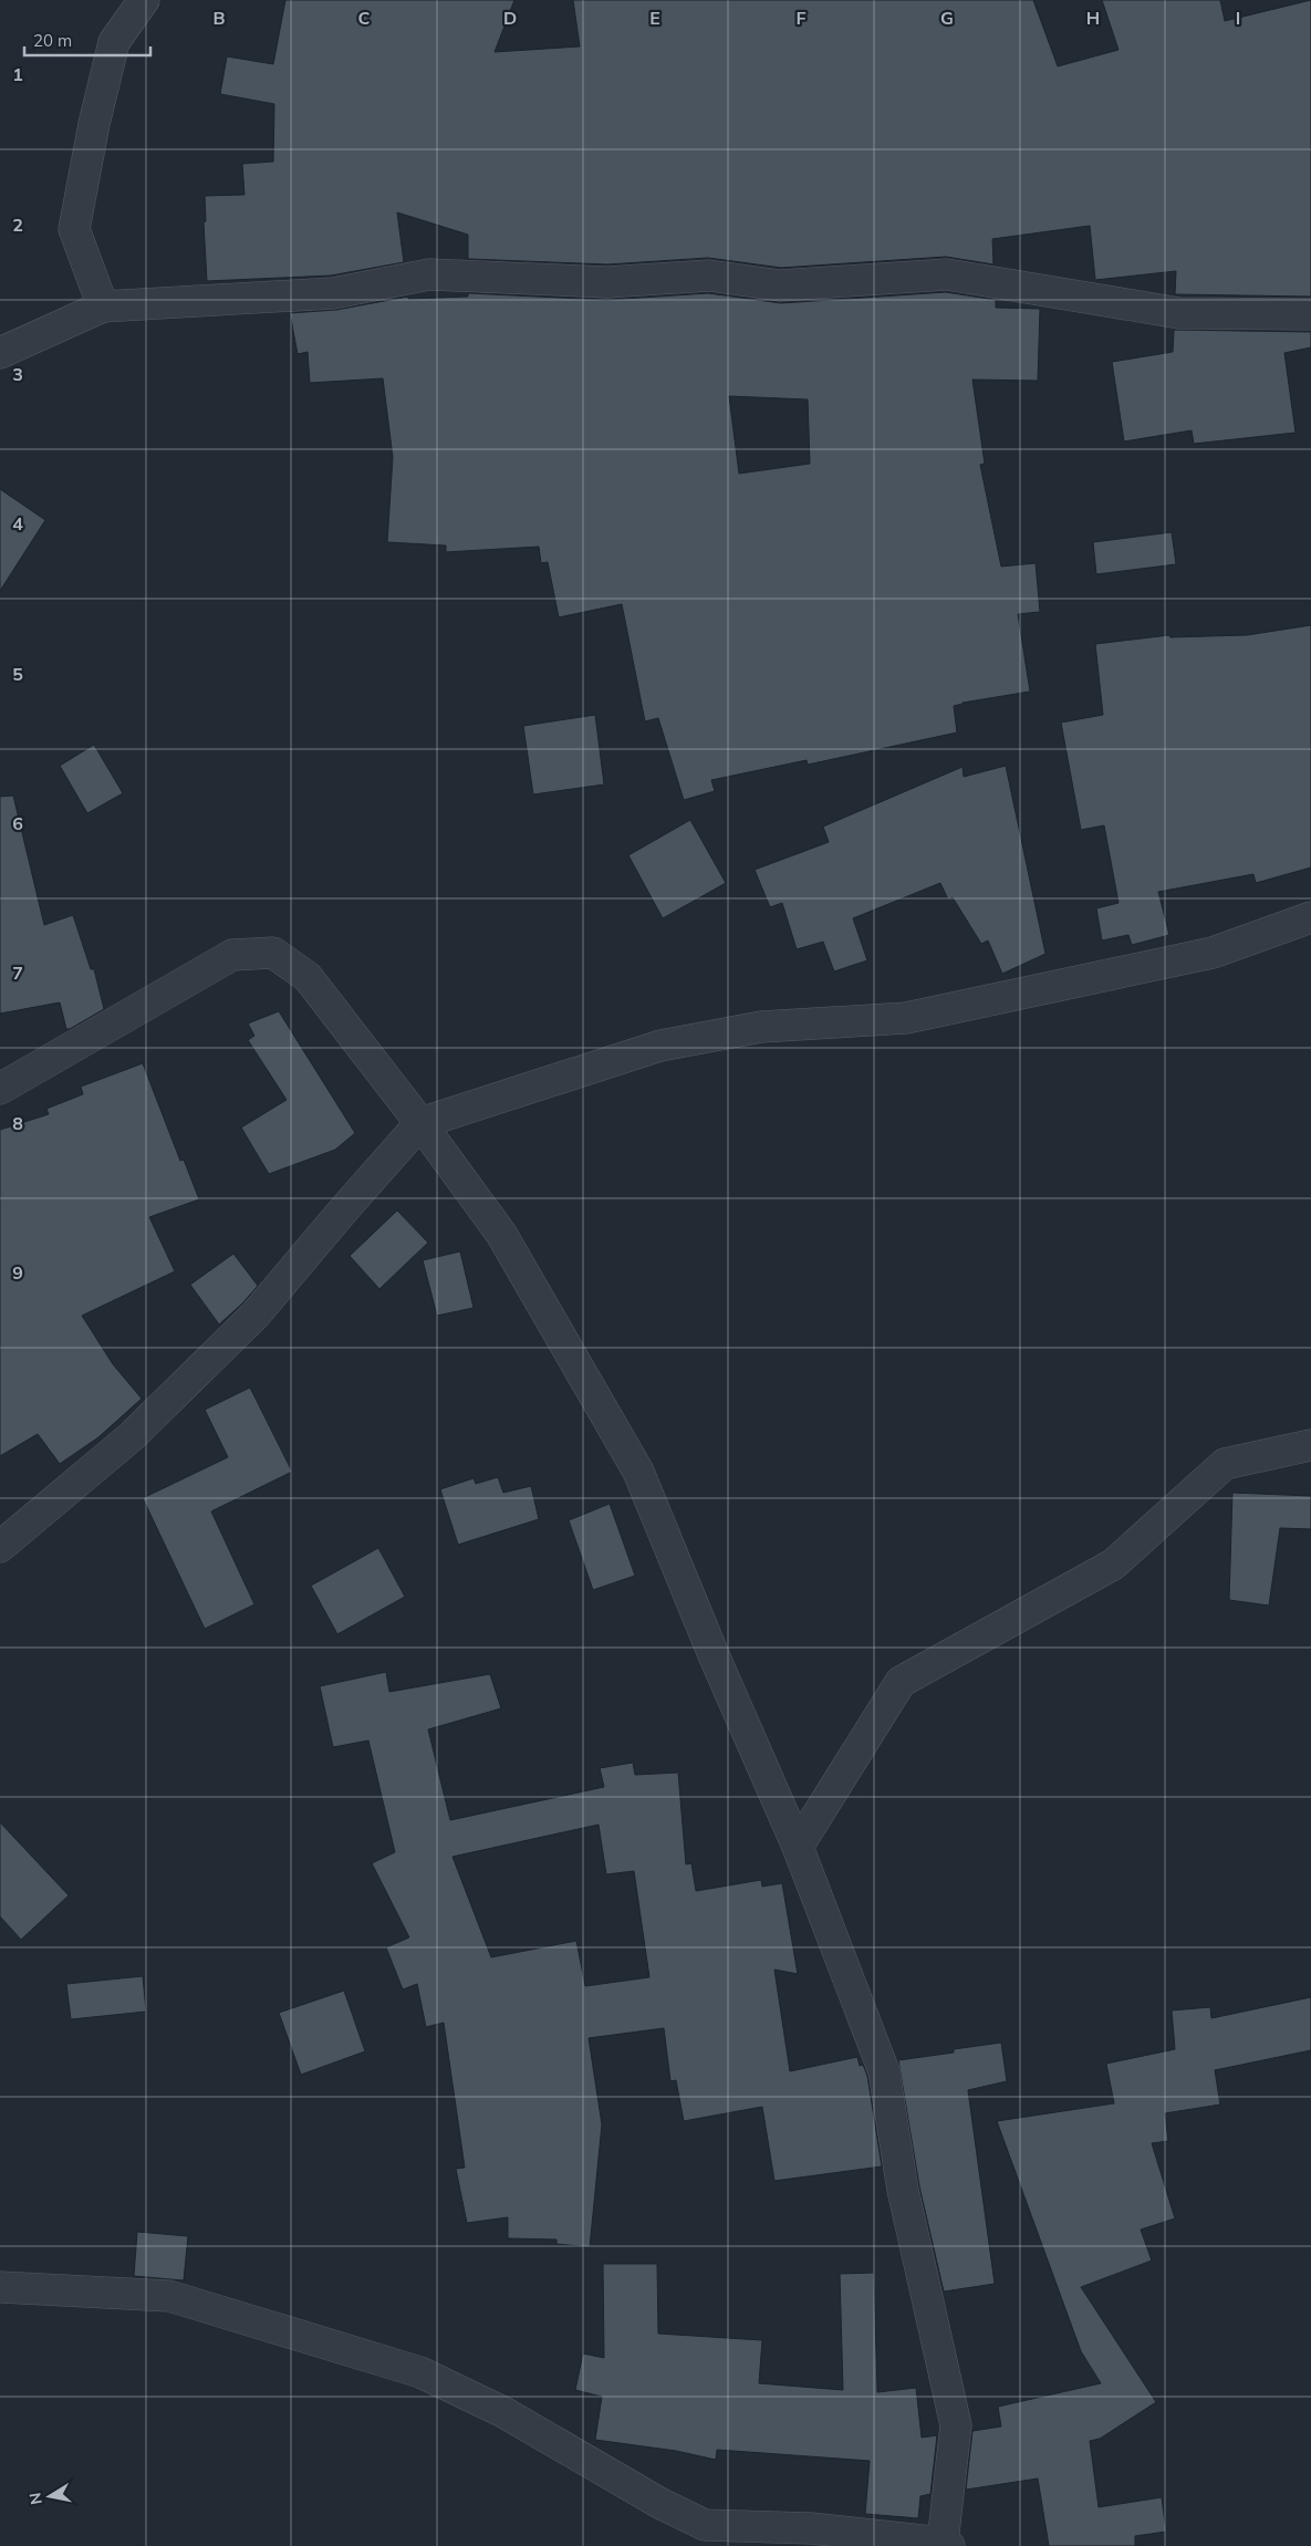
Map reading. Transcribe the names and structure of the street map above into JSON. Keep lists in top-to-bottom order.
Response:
{
  "scale_bar": "20 m",
  "north": "left",
  "grid": {
    "columns": [
      "B",
      "C",
      "D",
      "E",
      "F",
      "G",
      "H",
      "I"
    ],
    "rows": [
      "1",
      "2",
      "3",
      "4",
      "5",
      "6",
      "7",
      "8",
      "9"
    ]
  }
}
